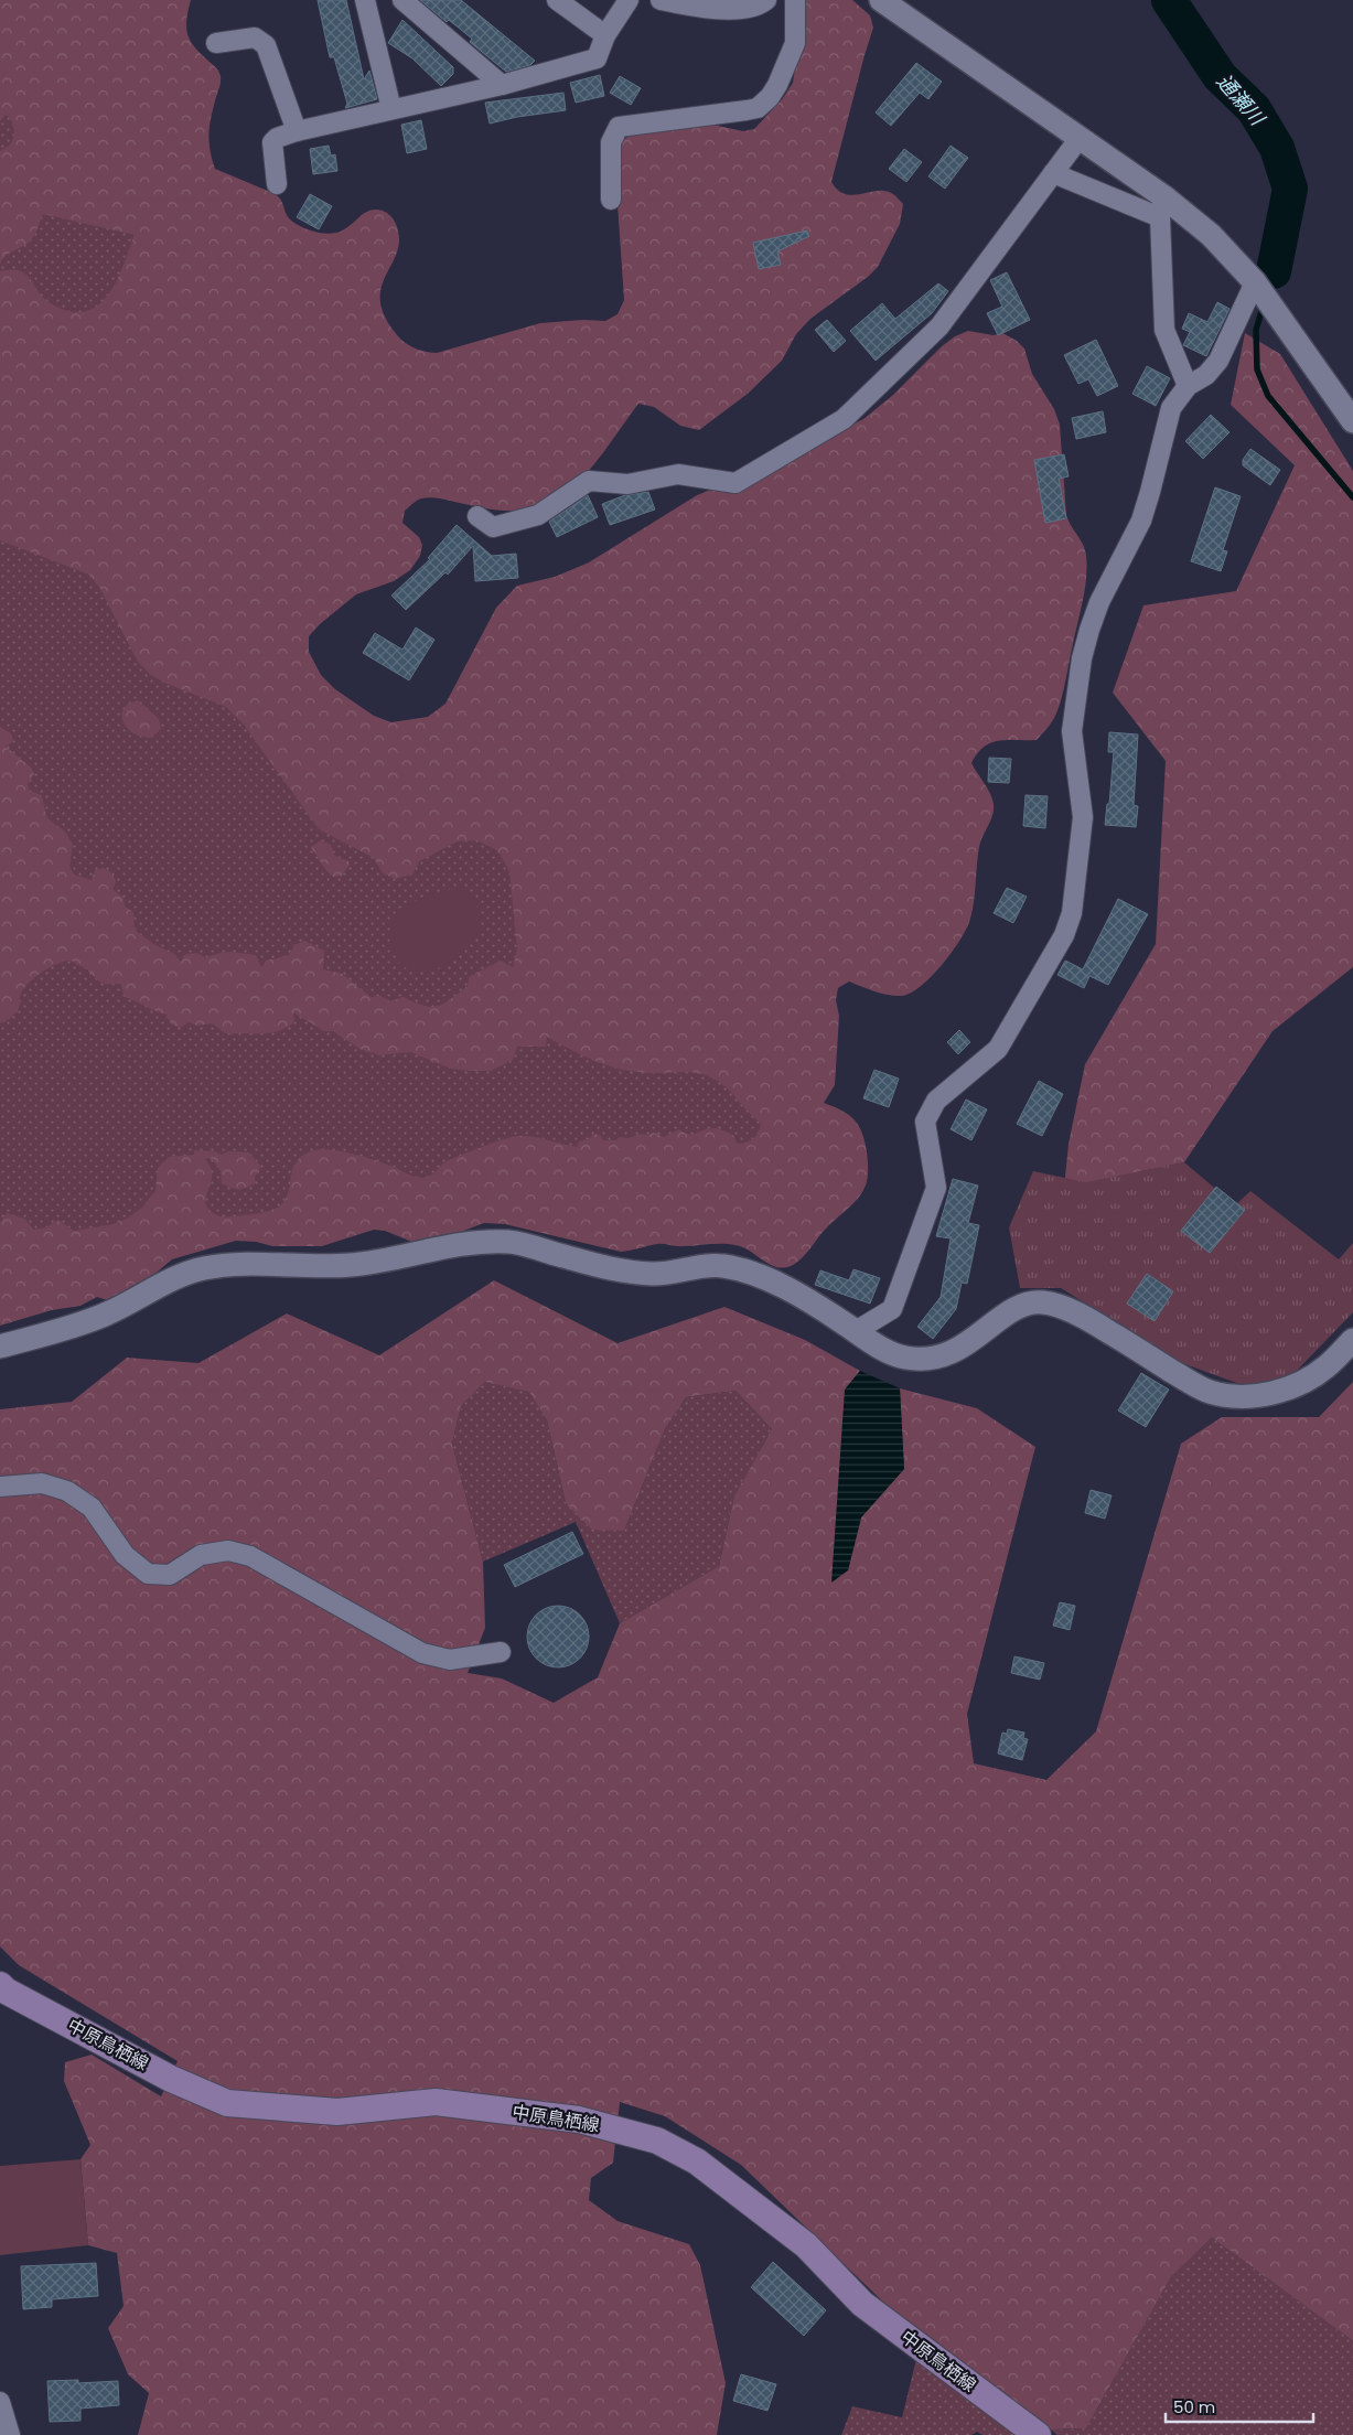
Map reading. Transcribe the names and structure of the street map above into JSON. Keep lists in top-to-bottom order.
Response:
{
  "streets": {
    "main road": ["中原鳥栖線"]
  },
  "water": ["通瀬川"],
  "scale_bar": "50 m"
}
